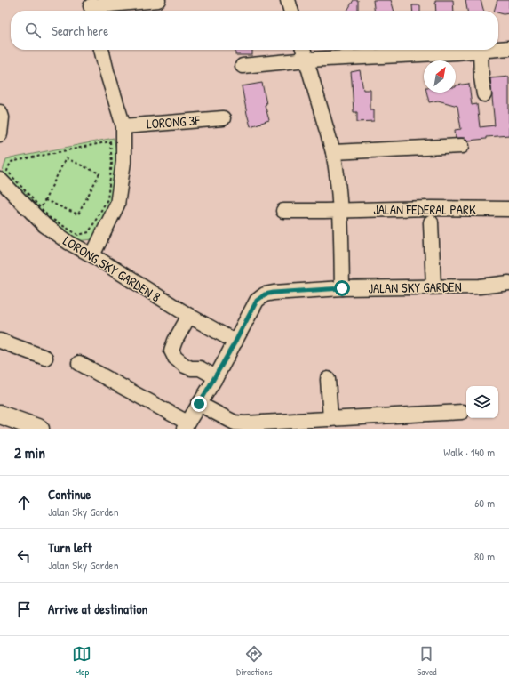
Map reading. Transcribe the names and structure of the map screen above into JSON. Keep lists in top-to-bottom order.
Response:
{
  "streets": {
    "street": [
      "LORONG 3F",
      "JALAN FEDERAL PARK",
      "LORONG SKY GARDEN 8",
      "JALAN SKY GARDEN"
    ]
  },
  "crossings": [
    ["LORONG SKY GARDEN 8", "JALAN SKY GARDEN"]
  ],
  "north": "top right",
  "page": {
    "search": "Search here",
    "heading": ["2 min", "Walk · 140 m"],
    "list": [
      ["Continue", "Jalan Sky Garden", "60 m"],
      ["Turn left", "Jalan Sky Garden", "80 m"],
      "Arrive at destination"
    ],
    "nav": ["Map", "Directions", "Saved"]
  }
}
